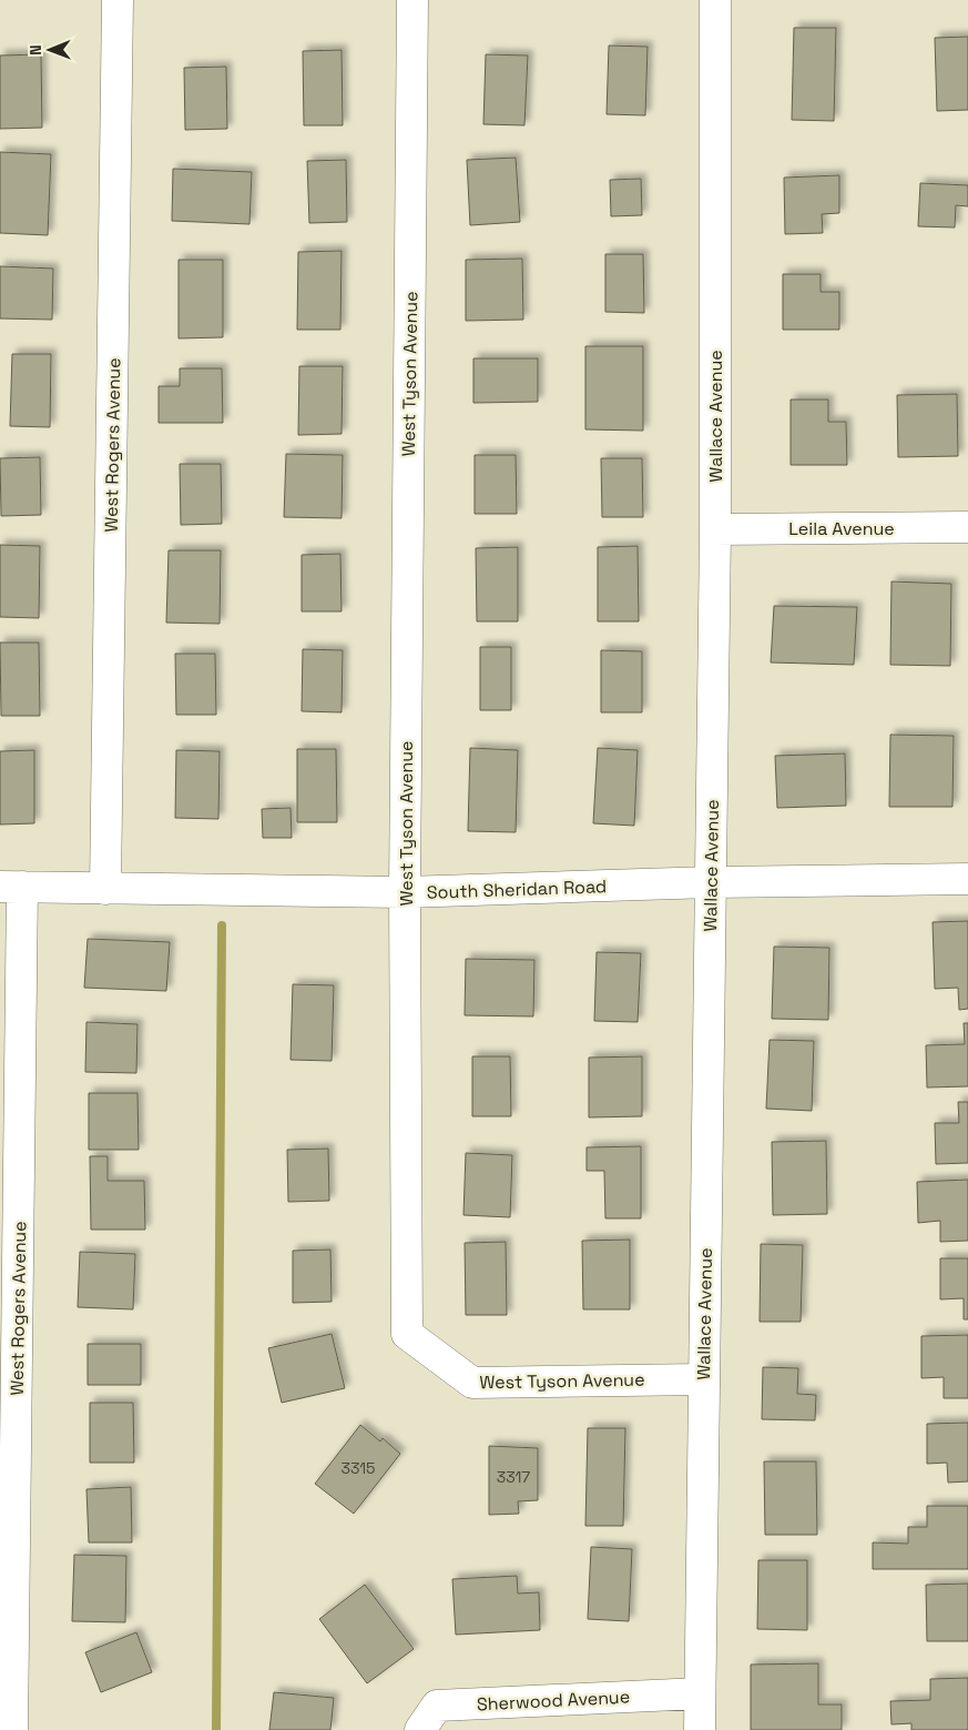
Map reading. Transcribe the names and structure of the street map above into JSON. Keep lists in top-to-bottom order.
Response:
{
  "streets": {
    "street": [
      "West Tyson Avenue",
      "Wallace Avenue",
      "West Rogers Avenue",
      "Leila Avenue",
      "South Sheridan Road",
      "Sherwood Avenue"
    ]
  },
  "crossings": [
    ["West Tyson Avenue", "Wallace Avenue"],
    ["West Tyson Avenue", "South Sheridan Road"],
    ["Wallace Avenue", "Leila Avenue"],
    ["Wallace Avenue", "South Sheridan Road"],
    ["Wallace Avenue", "Sherwood Avenue"],
    ["West Rogers Avenue", "South Sheridan Road"]
  ],
  "house_numbers": ["3315", "3317"],
  "north": "left"
}
